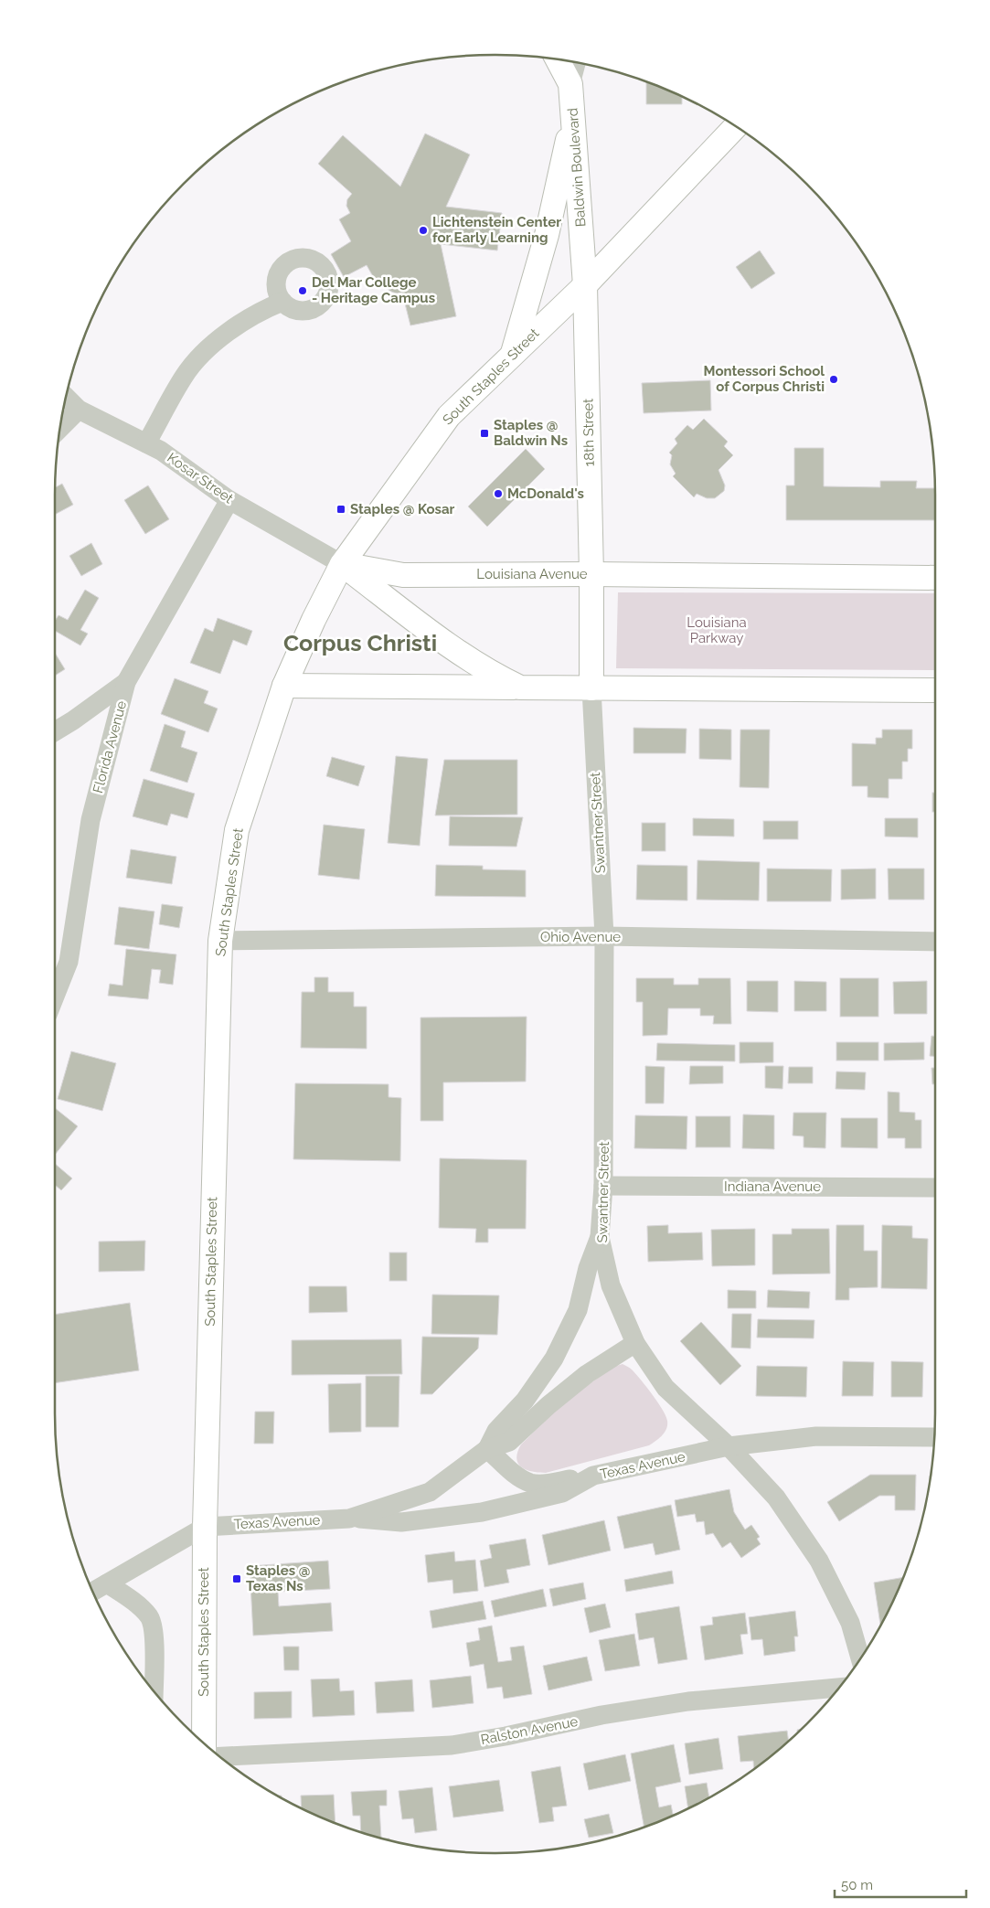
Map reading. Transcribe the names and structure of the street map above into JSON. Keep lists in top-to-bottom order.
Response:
{
  "streets": {
    "main road": [
      "Baldwin Boulevard",
      "South Staples Street",
      "18th Street",
      "Louisiana Avenue"
    ],
    "street": [
      "Kosar Street",
      "Florida Avenue",
      "Swantner Street",
      "Ohio Avenue",
      "Indiana Avenue",
      "Texas Avenue",
      "Ralston Avenue"
    ]
  },
  "crossings": [
    ["Baldwin Boulevard", "South Staples Street"],
    ["Baldwin Boulevard", "18th Street"],
    ["South Staples Street", "18th Street"],
    ["South Staples Street", "Kosar Street"],
    ["South Staples Street", "Louisiana Avenue"],
    ["South Staples Street", "Ohio Avenue"],
    ["South Staples Street", "Texas Avenue"],
    ["18th Street", "Louisiana Avenue"],
    ["18th Street", "Swantner Street"],
    ["Kosar Street", "Louisiana Avenue"],
    ["Kosar Street", "Florida Avenue"],
    ["Swantner Street", "Ohio Avenue"],
    ["Swantner Street", "Indiana Avenue"],
    ["Swantner Street", "Texas Avenue"]
  ],
  "districts": ["Corpus Christi"],
  "parks": ["Louisiana Parkway"],
  "places": {
    "other": [
      "Lichtenstein Center for Early Learning",
      "Del Mar College - Heritage Campus",
      "Montessori School of Corpus Christi",
      "McDonald's"
    ],
    "transit": ["Staples @ Baldwin Ns", "Staples @ Kosar", "Staples @ Texas Ns"]
  },
  "scale_bar": "50 m"
}
